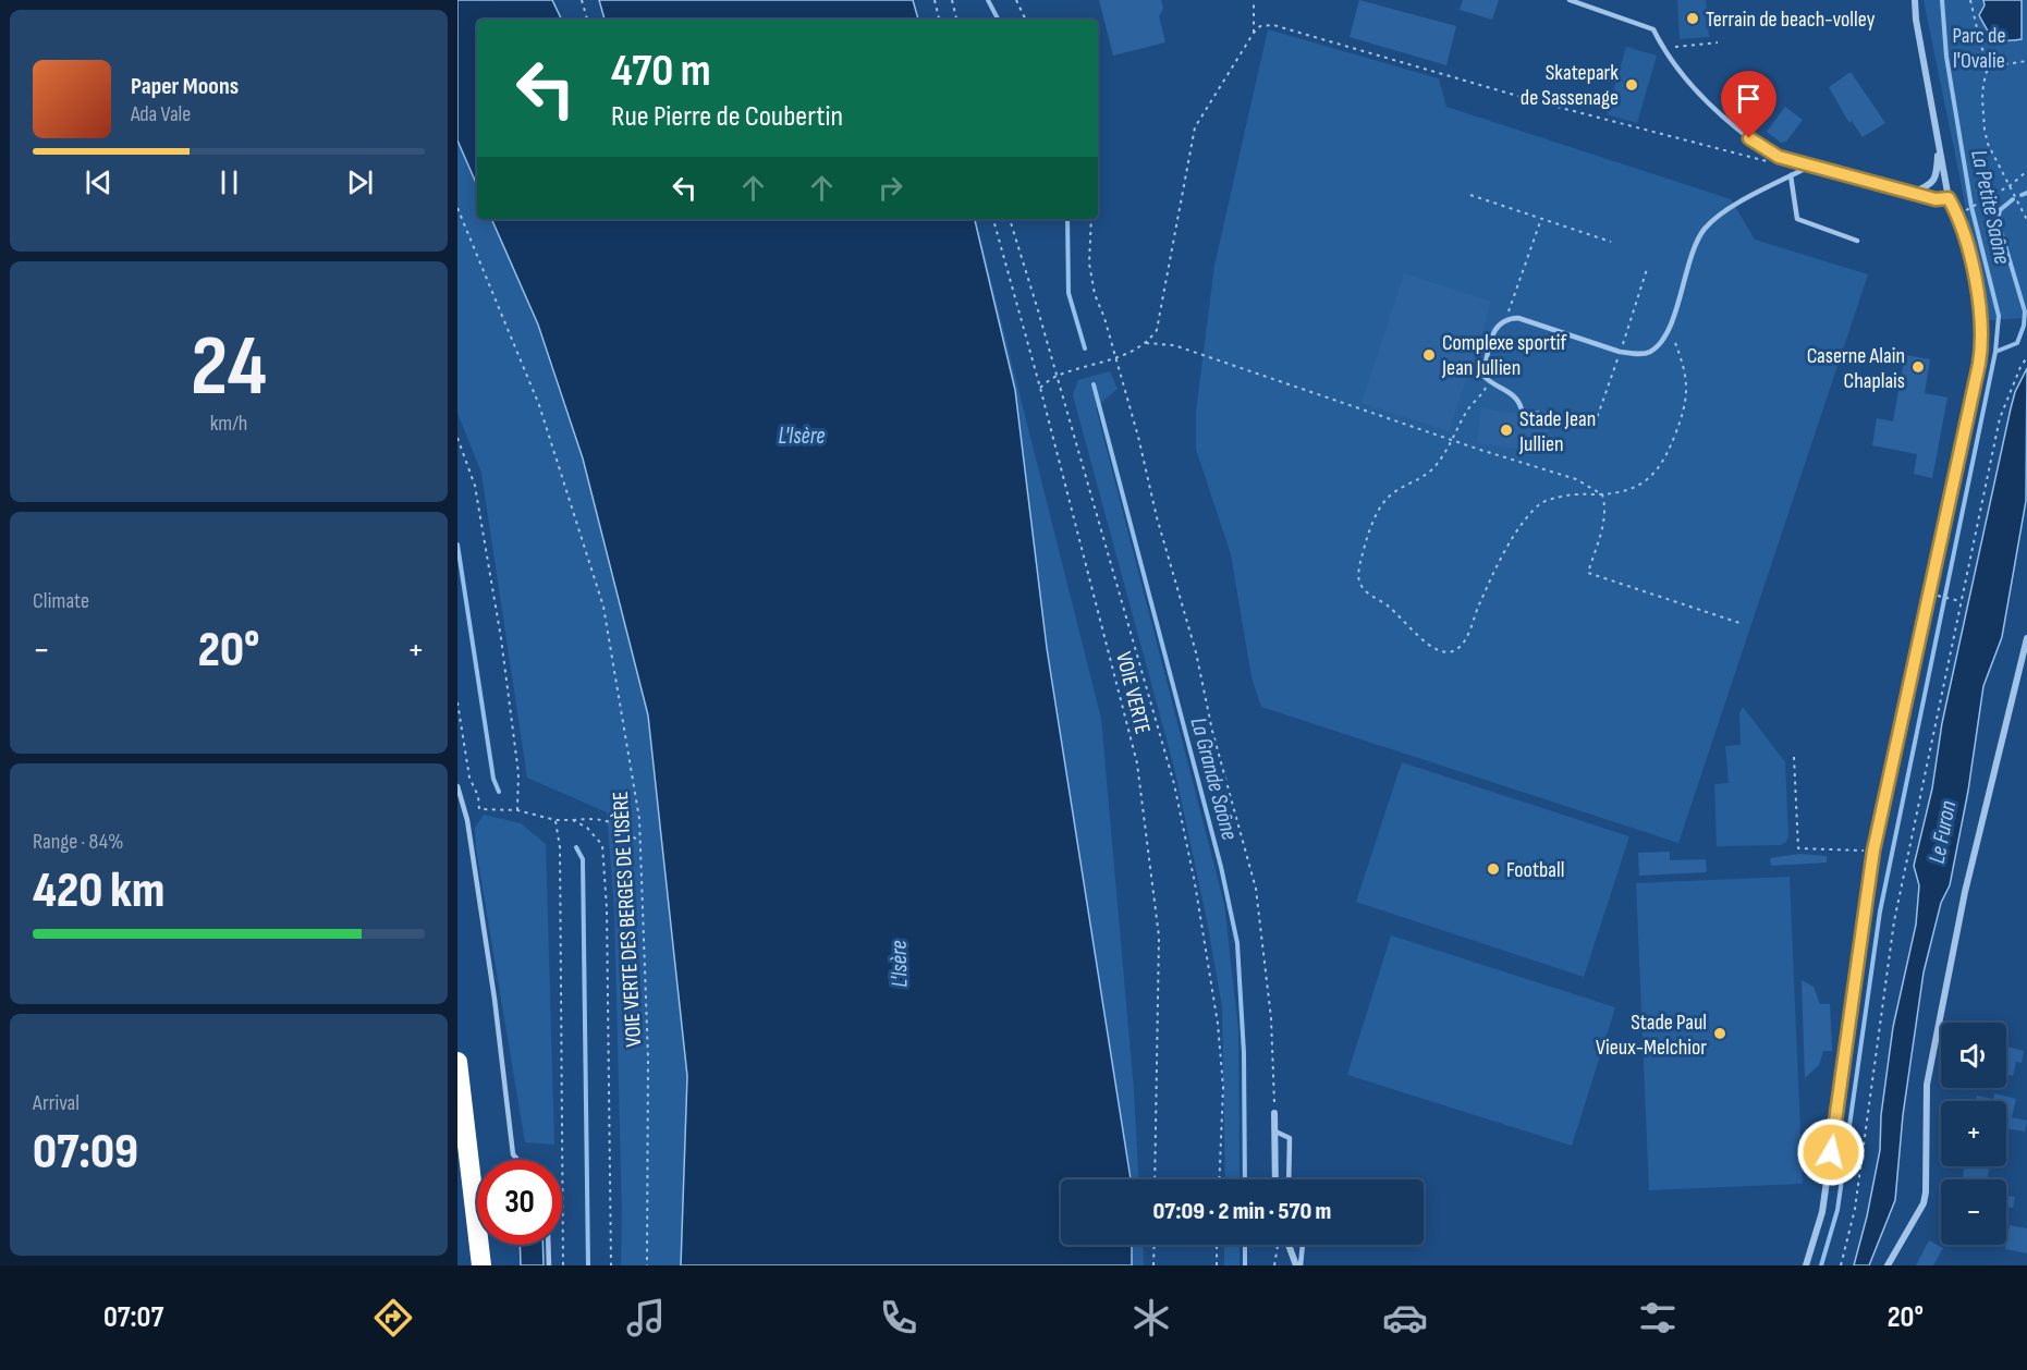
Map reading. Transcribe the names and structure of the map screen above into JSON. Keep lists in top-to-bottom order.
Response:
{
  "streets": {
    "path": ["VOIE VERTE", "VOIE VERTE DES BERGES DE L'ISÈRE"]
  },
  "water": [
    "La Petite Saône",
    "L'Isère",
    "La Grande Saône",
    "Le Furon"
  ],
  "parks": ["Parc de l'Ovalie"],
  "places": [
    "Terrain de beach-volley",
    "Skatepark de Sassenage",
    "Complexe sportif Jean Jullien",
    "Caserne Alain Chaplais",
    "Stade Jean Jullien",
    "Football",
    "Stade Paul Vieux-Melchior"
  ],
  "page": {
    "turn": ["470 m", "Rue Pierre de Coubertin"],
    "song": ["Paper Moons", "Ada Vale"],
    "tile": [
      ["24", "km/h"],
      "Climate",
      ["Range · 84%", "420 km"],
      ["Arrival", "07:09"]
    ],
    "heat": ["−", "20°", "+"],
    "map_buttons": ["+", "−"],
    "limit": "30",
    "trip": "07:09 · 2 min · 570 m",
    "tabs": ["07:07", "20°"]
  }
}
